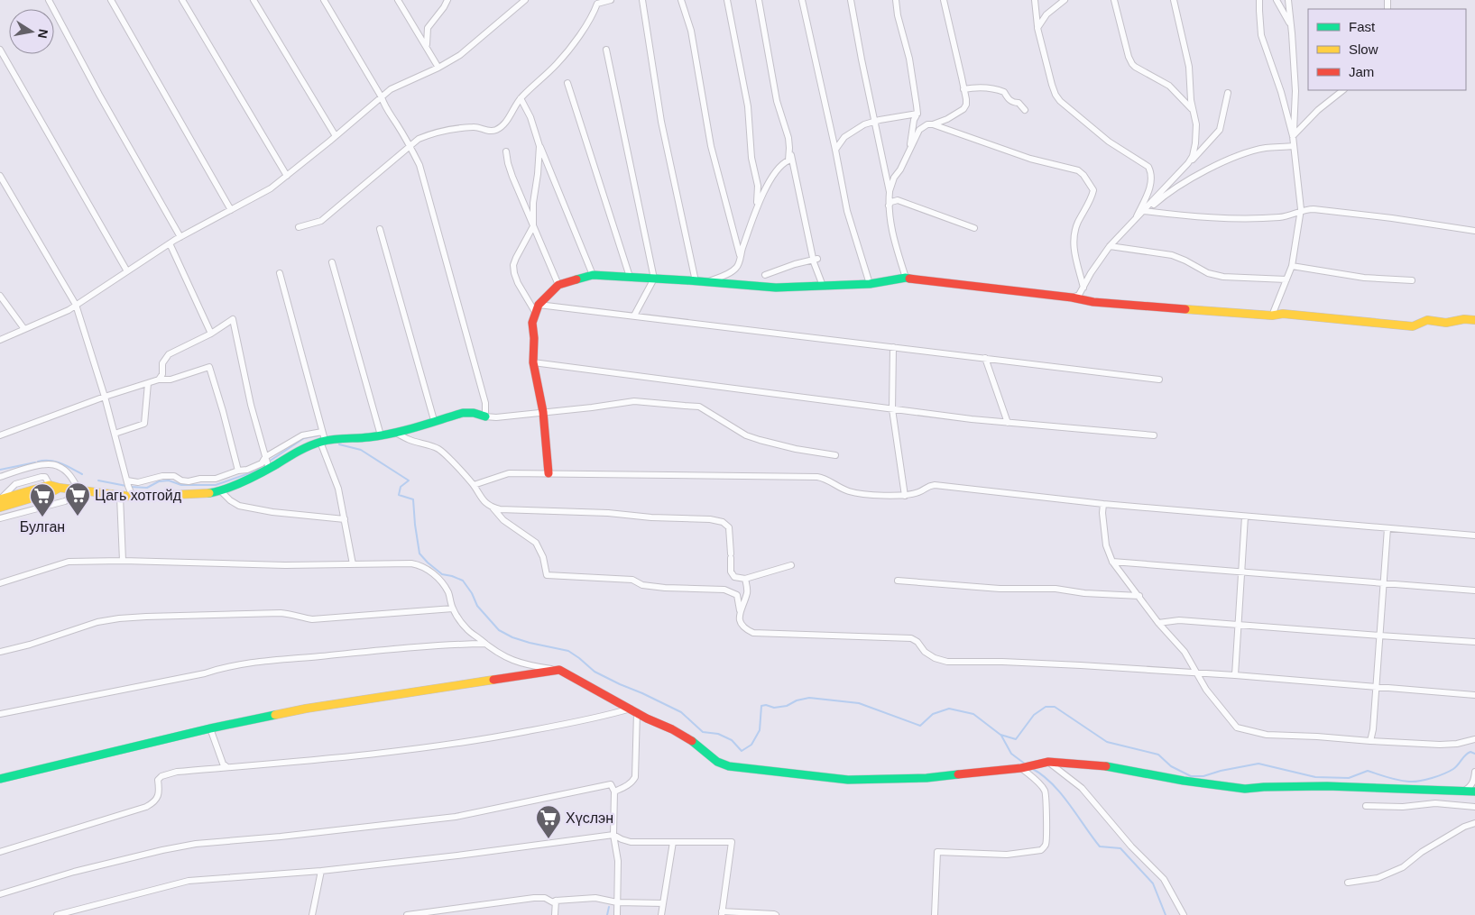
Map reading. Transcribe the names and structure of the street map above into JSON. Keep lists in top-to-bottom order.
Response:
{
  "places": {
    "supermarket": ["Цагь хотгойд", "Булган", "Хүслэн"]
  },
  "legend": ["Fast", "Slow", "Jam"],
  "north": "right"
}
